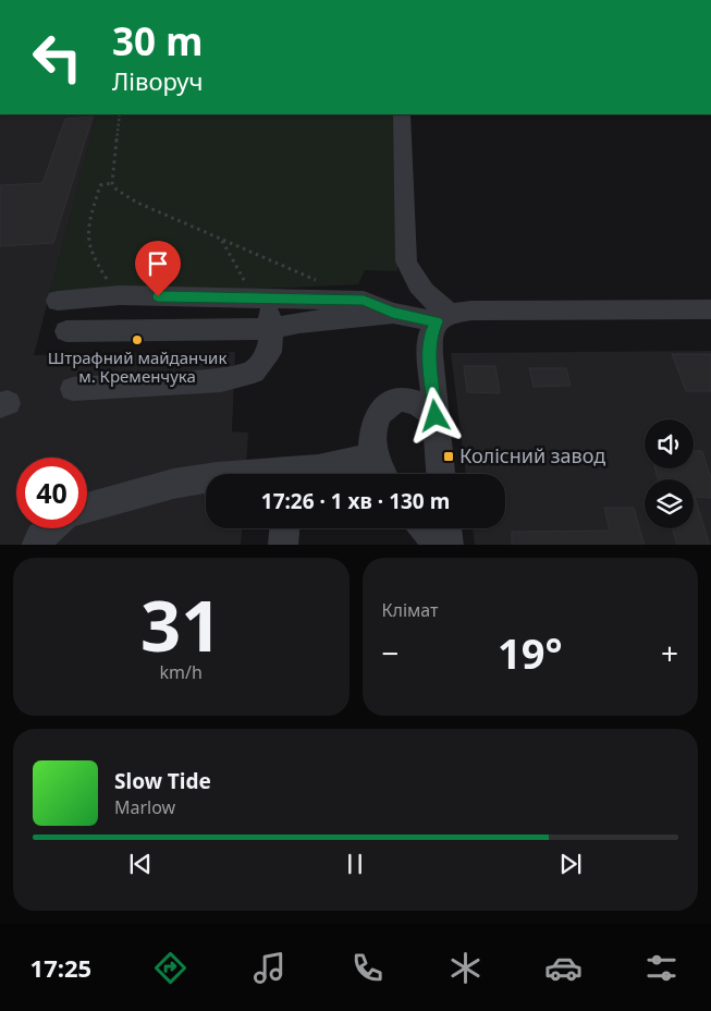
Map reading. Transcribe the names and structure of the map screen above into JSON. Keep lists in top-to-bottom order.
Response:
{
  "places": {
    "other": ["Штрафний майданчик м. Кременчука"],
    "transit": ["Колісний завод"]
  },
  "page": {
    "turn": ["30 m", "Ліворуч"],
    "limit": "40",
    "trip": "17:26 · 1 хв · 130 m",
    "tile": [
      ["31", "km/h"],
      "Клімат"
    ],
    "heat": ["−", "19°", "+"],
    "song": ["Slow Tide", "Marlow"],
    "tabs": "17:25"
  }
}
